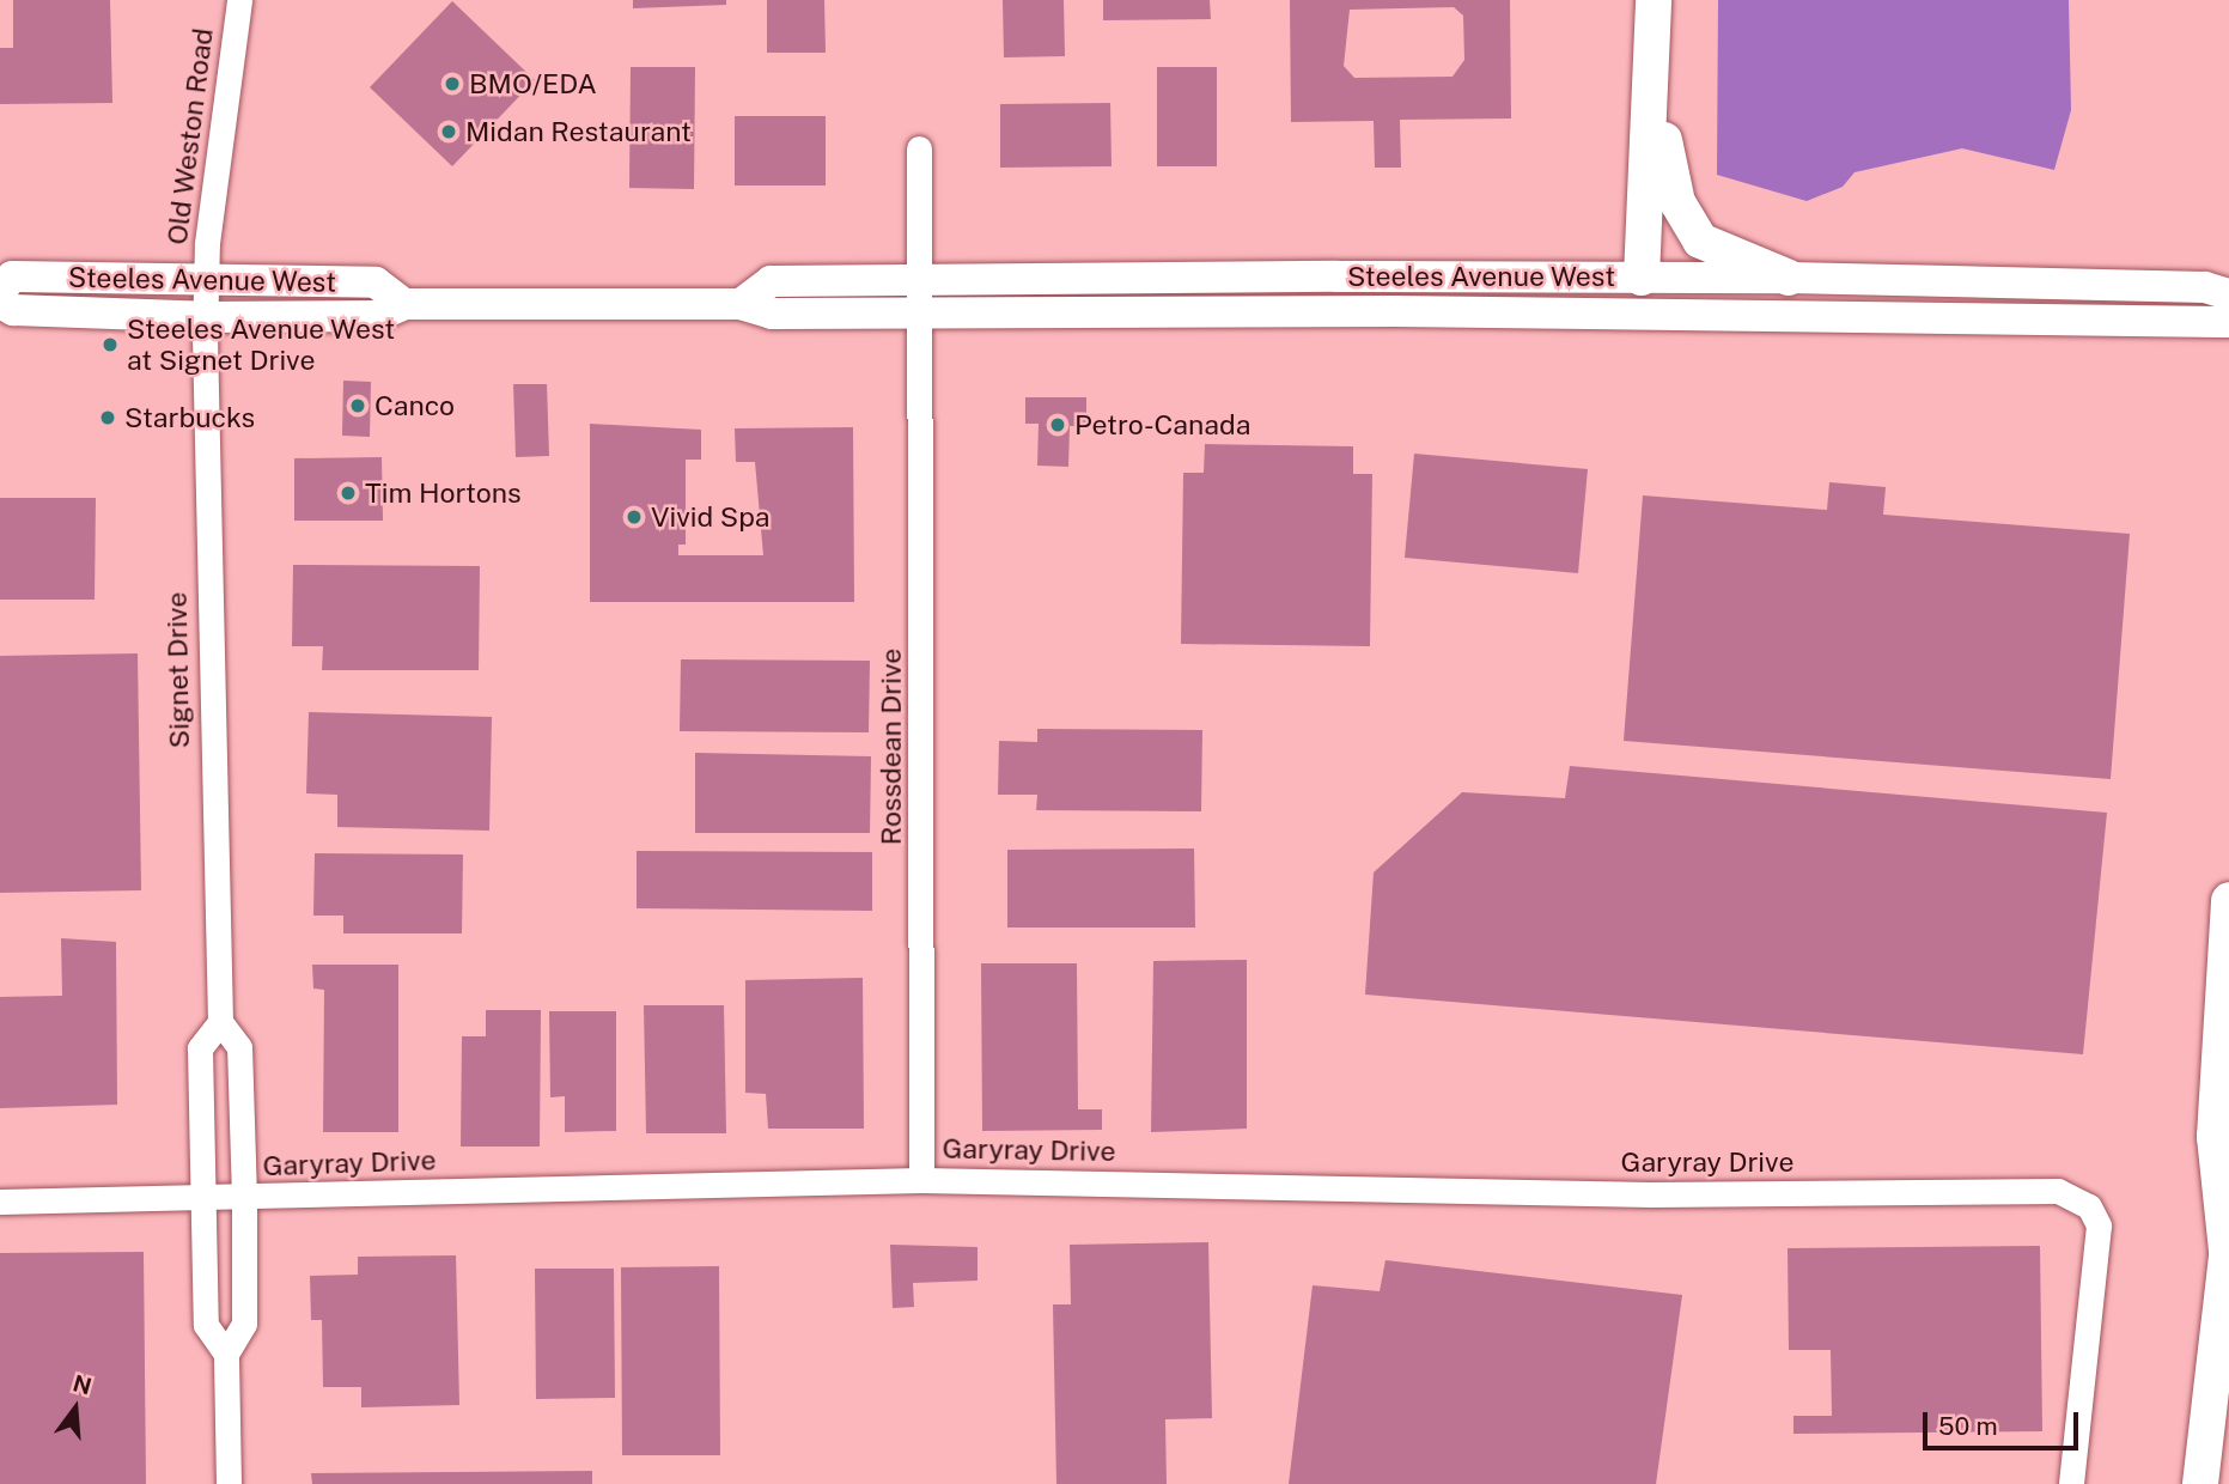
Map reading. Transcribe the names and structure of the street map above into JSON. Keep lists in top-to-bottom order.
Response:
{
  "streets": {
    "main road": ["Steeles Avenue West"],
    "street": [
      "Old Weston Road",
      "Signet Drive",
      "Rossdean Drive",
      "Garyray Drive"
    ]
  },
  "crossings": [
    ["Old Weston Road", "Steeles Avenue West"],
    ["Old Weston Road", "Signet Drive"],
    ["Steeles Avenue West", "Signet Drive"],
    ["Steeles Avenue West", "Rossdean Drive"],
    ["Signet Drive", "Garyray Drive"],
    ["Rossdean Drive", "Garyray Drive"]
  ],
  "places": [
    "BMO/EDA",
    "Midan Restaurant",
    "Steeles Avenue West at Signet Drive",
    "Canco",
    "Starbucks",
    "Petro-Canada",
    "Tim Hortons",
    "Vivid Spa"
  ],
  "scale_bar": "50 m",
  "north": "top"
}
